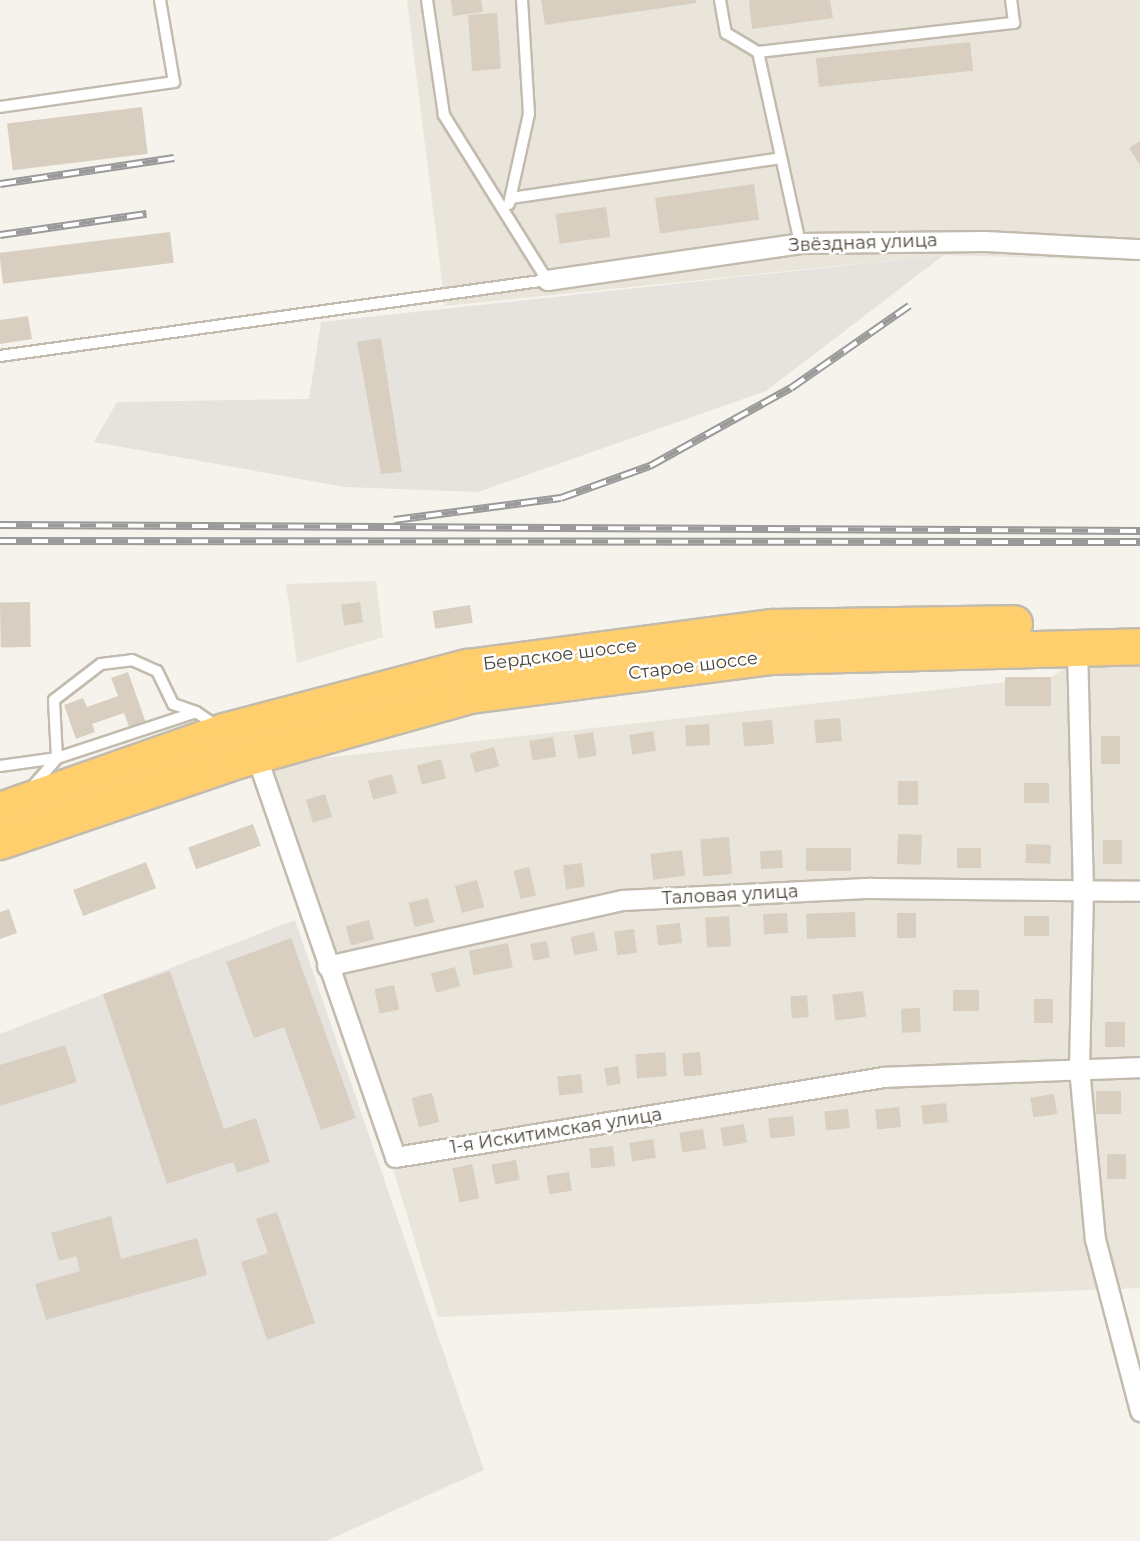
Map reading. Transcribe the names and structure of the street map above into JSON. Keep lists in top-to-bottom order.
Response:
{
  "streets": {
    "highway": ["Бердское шоссе", "Старое шоссе"],
    "street": ["Звёздная улица", "Таловая улица", "1-я Искитимская улица"]
  },
  "crossings": [
    ["Старое шоссе", "1-я Искитимская улица"],
    ["Таловая улица", "1-я Искитимская улица"]
  ]
}
